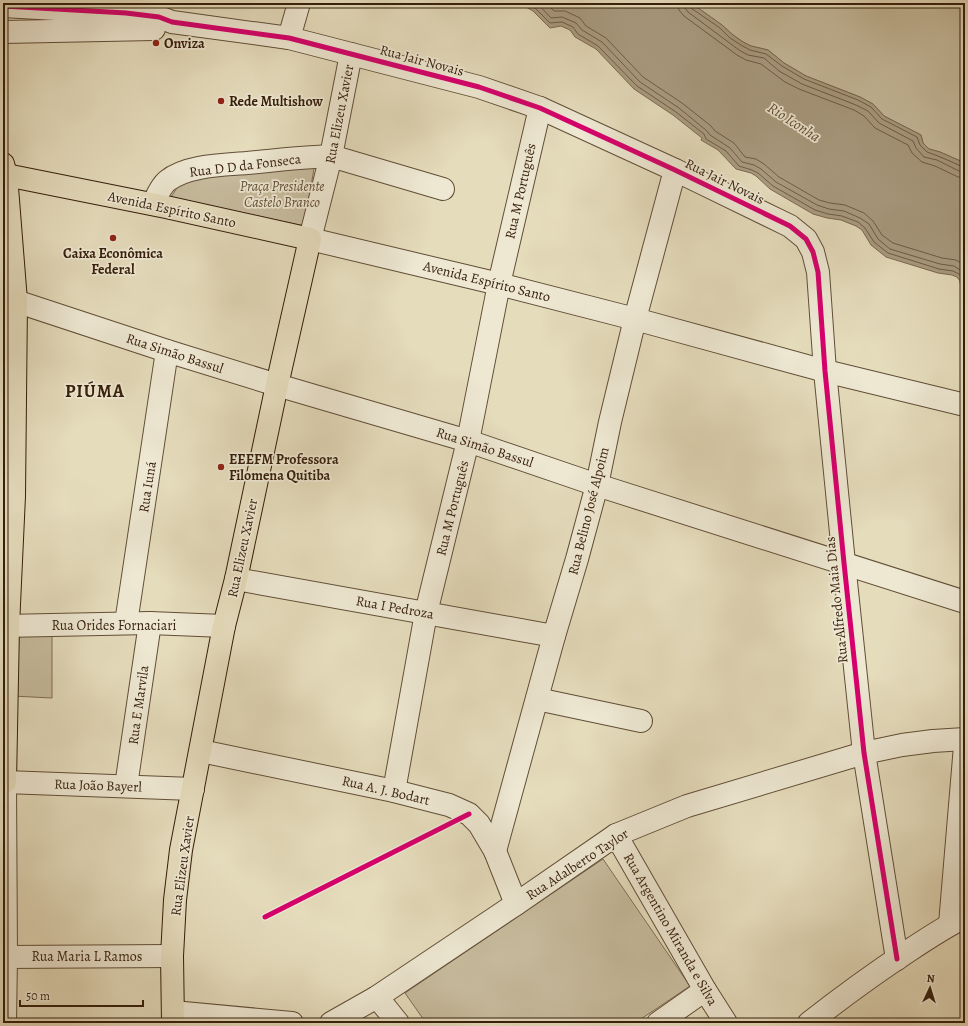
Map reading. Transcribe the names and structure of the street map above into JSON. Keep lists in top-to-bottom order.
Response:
{
  "streets": {
    "main road": ["Rua Elizeu Xavier", "Avenida Espírito Santo"],
    "street": [
      "Rua Jair Novais",
      "Rua D D da Fonseca",
      "Rua M Português",
      "Rua Simão Bassul",
      "Rua Iuná",
      "Rua Belino José Alpoim",
      "Rua Alfredo Maia Dias",
      "Rua I Pedroza",
      "Rua Orides Fornaciari",
      "Rua E Marvila",
      "Rua João Bayerl",
      "Rua A. J. Bodart",
      "Rua Adalberto Taylor",
      "Rua Argentino Miranda e Silva",
      "Rua Maria L Ramos"
    ]
  },
  "crossings": [
    ["Rua Jair Novais", "Rua Elizeu Xavier"],
    ["Rua Jair Novais", "Rua M Português"],
    ["Rua Jair Novais", "Rua Belino José Alpoim"],
    ["Rua Jair Novais", "Rua Alfredo Maia Dias"],
    ["Rua Elizeu Xavier", "Rua D D da Fonseca"],
    ["Rua Elizeu Xavier", "Avenida Espírito Santo"],
    ["Rua Elizeu Xavier", "Rua Simão Bassul"],
    ["Rua Elizeu Xavier", "Rua I Pedroza"],
    ["Rua Elizeu Xavier", "Rua Orides Fornaciari"],
    ["Rua Elizeu Xavier", "Rua João Bayerl"],
    ["Rua Elizeu Xavier", "Rua A. J. Bodart"],
    ["Rua Elizeu Xavier", "Rua Maria L Ramos"],
    ["Rua D D da Fonseca", "Avenida Espírito Santo"],
    ["Rua M Português", "Avenida Espírito Santo"],
    ["Rua M Português", "Rua Simão Bassul"],
    ["Rua M Português", "Rua I Pedroza"],
    ["Rua M Português", "Rua A. J. Bodart"],
    ["Avenida Espírito Santo", "Rua Belino José Alpoim"],
    ["Avenida Espírito Santo", "Rua Alfredo Maia Dias"],
    ["Rua Simão Bassul", "Rua Iuná"],
    ["Rua Simão Bassul", "Rua Belino José Alpoim"],
    ["Rua Simão Bassul", "Rua Alfredo Maia Dias"],
    ["Rua Iuná", "Rua Orides Fornaciari"],
    ["Rua Belino José Alpoim", "Rua I Pedroza"],
    ["Rua Belino José Alpoim", "Rua A. J. Bodart"],
    ["Rua Alfredo Maia Dias", "Rua Adalberto Taylor"],
    ["Rua Orides Fornaciari", "Rua E Marvila"],
    ["Rua E Marvila", "Rua João Bayerl"],
    ["Rua A. J. Bodart", "Rua Adalberto Taylor"],
    ["Rua Adalberto Taylor", "Rua Argentino Miranda e Silva"]
  ],
  "districts": ["PIÚMA"],
  "water": ["Rio Iconha"],
  "parks": ["Praça Presidente Castelo Branco"],
  "places": [
    "Onviza",
    "Rede Multishow",
    "Caixa Econômica Federal",
    "EEEFM Professora Filomena Quitiba"
  ],
  "scale_bar": "50 m",
  "north": "top"
}
